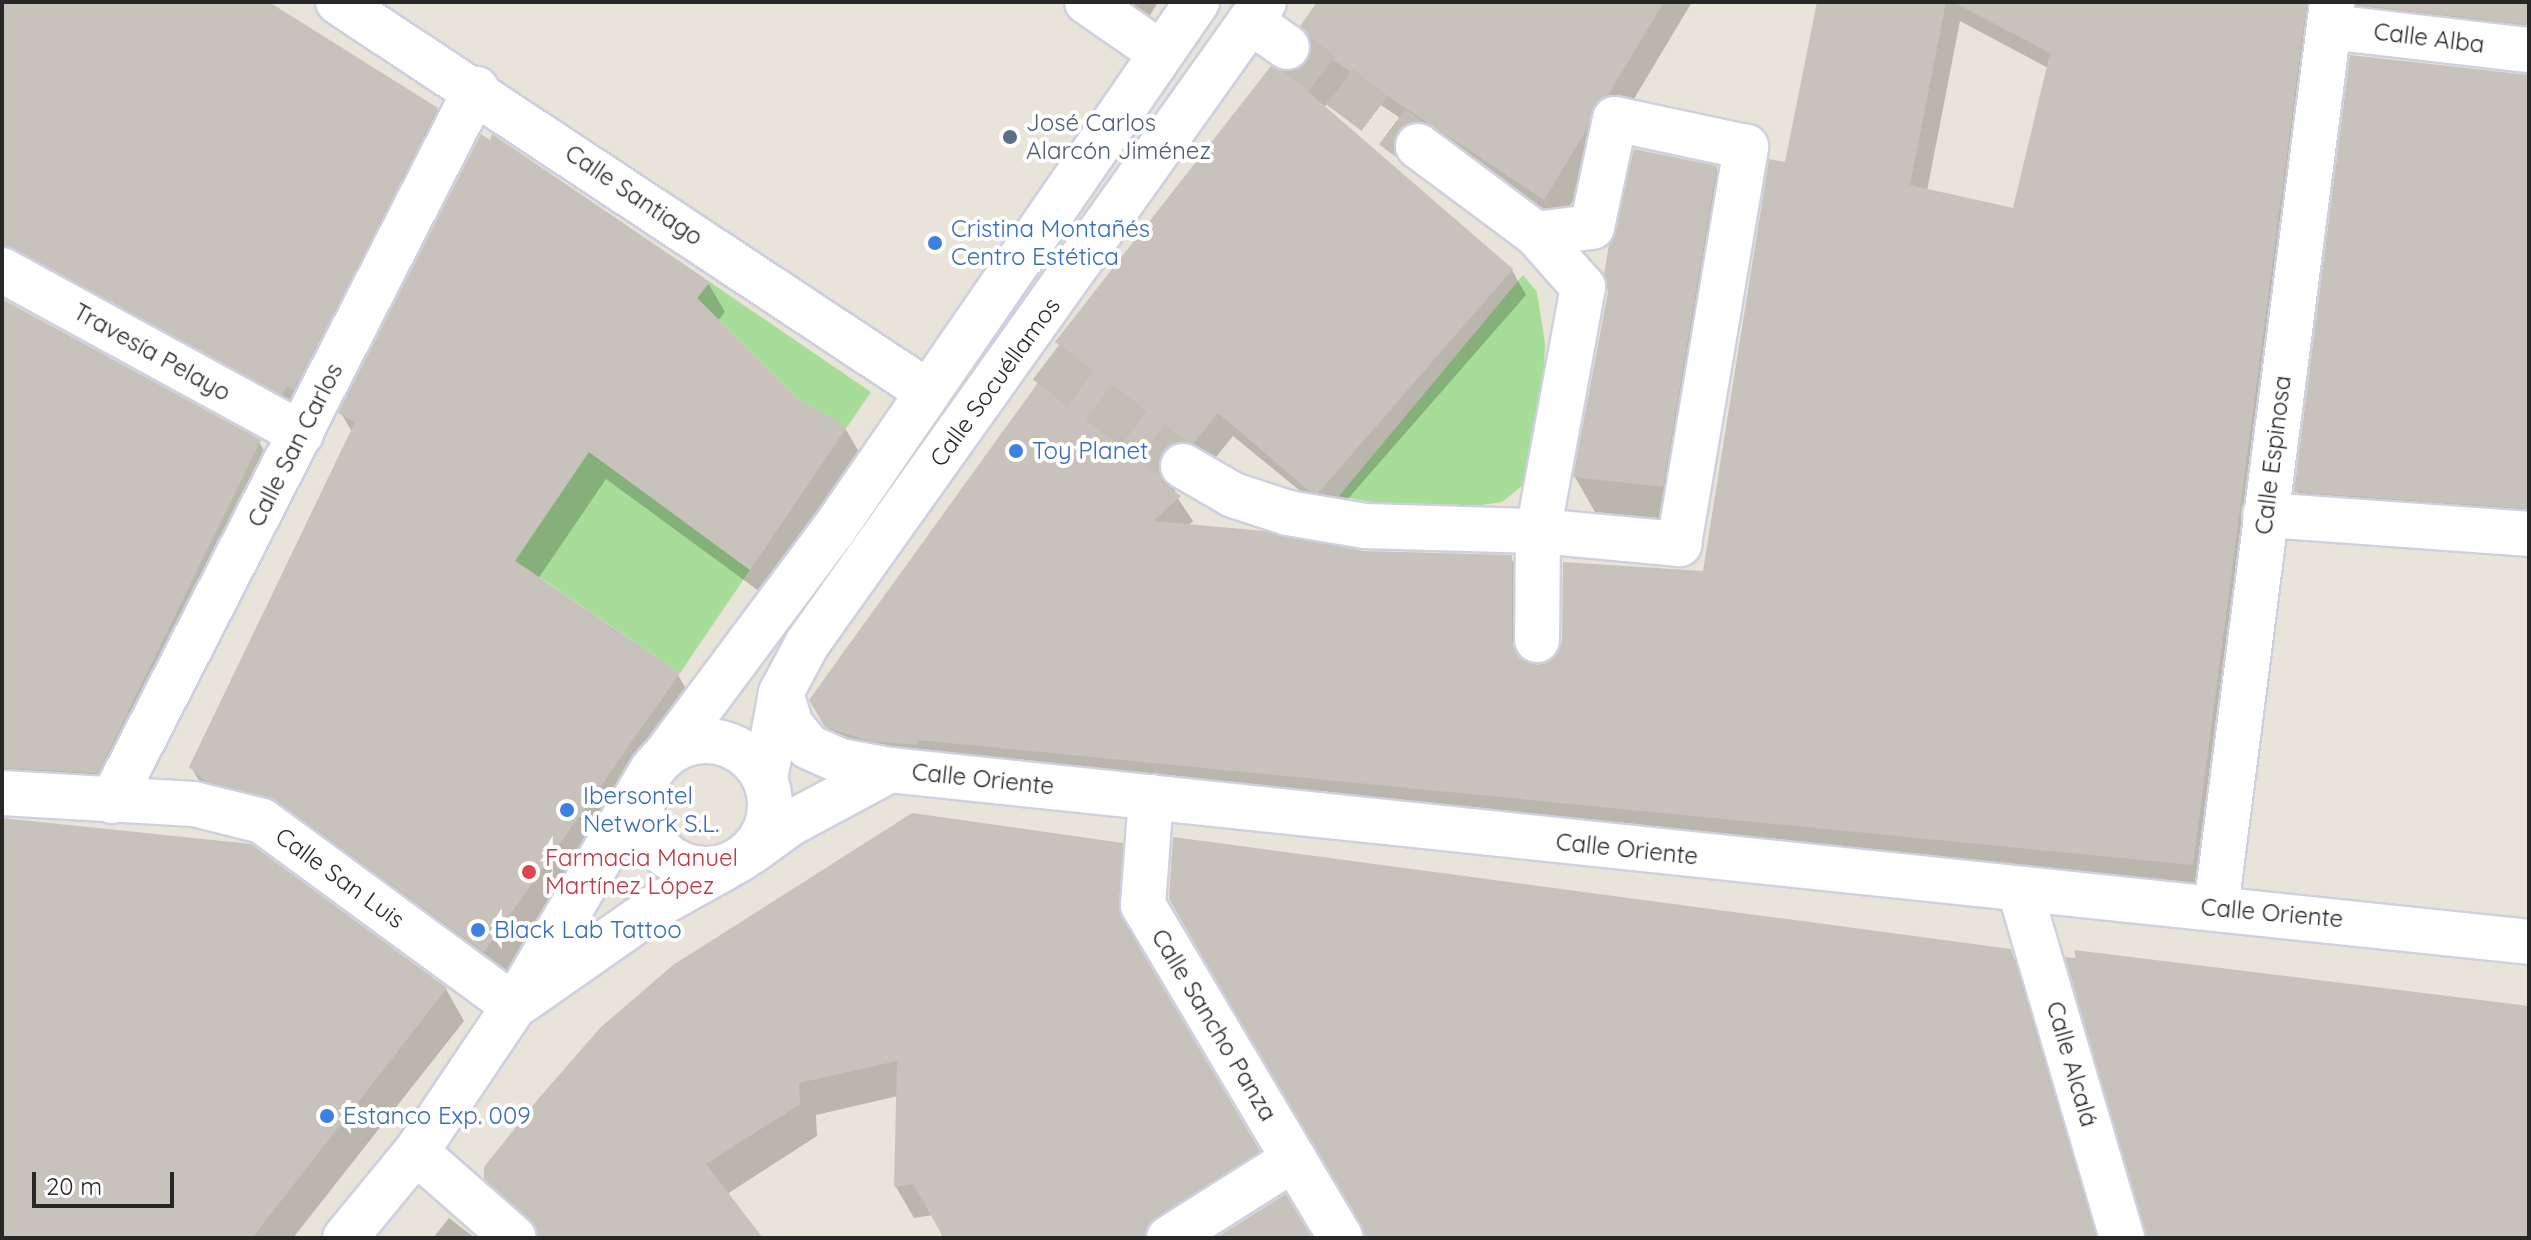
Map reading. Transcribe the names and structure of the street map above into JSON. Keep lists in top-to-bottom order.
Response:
{
  "streets": {
    "street": [
      "Calle Alba",
      "Calle Santiago",
      "Travesía Pelayo",
      "Calle Socuéllamos",
      "Calle San Carlos",
      "Calle Espinosa",
      "Calle Oriente",
      "Calle San Luis",
      "Calle Sancho Panza",
      "Calle Alcalá"
    ]
  },
  "crossings": [
    ["Calle Alba", "Calle Espinosa"],
    ["Calle Santiago", "Calle Socuéllamos"],
    ["Calle Santiago", "Calle San Carlos"],
    ["Travesía Pelayo", "Calle San Carlos"],
    ["Calle Socuéllamos", "Calle Oriente"],
    ["Calle Socuéllamos", "Calle San Luis"],
    ["Calle San Carlos", "Calle San Luis"],
    ["Calle Espinosa", "Calle Oriente"],
    ["Calle Oriente", "Calle Sancho Panza"],
    ["Calle Oriente", "Calle Alcalá"]
  ],
  "places": [
    "José Carlos Alarcón Jiménez",
    "Cristina Montañés Centro Estética",
    "Toy Planet",
    "Ibersontel Network S.L.",
    "Farmacia Manuel Martínez López",
    "Black Lab Tattoo",
    "Estanco Exp. 009"
  ],
  "scale_bar": "20 m"
}
